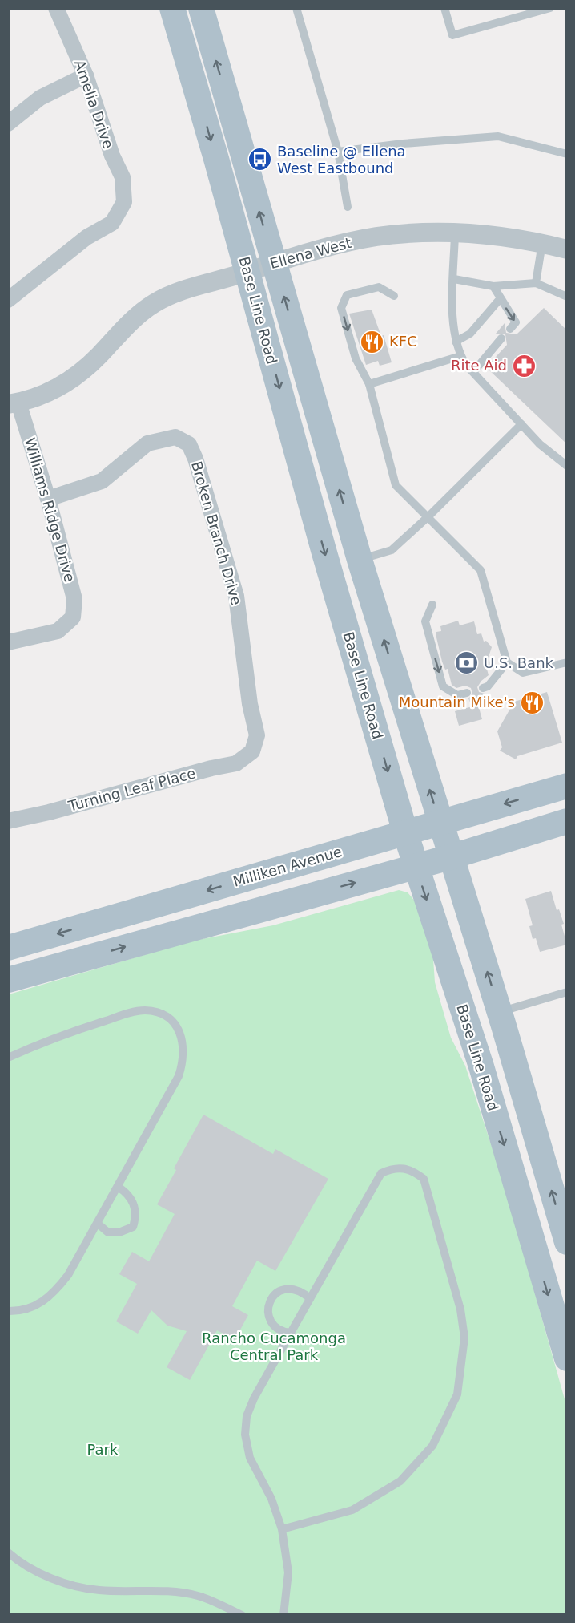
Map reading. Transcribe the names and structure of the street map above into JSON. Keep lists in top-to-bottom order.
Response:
{
  "streets": {
    "main road": ["Base Line Road", "Milliken Avenue"],
    "street": [
      "Amelia Drive",
      "Ellena West",
      "Williams Ridge Drive",
      "Broken Branch Drive",
      "Turning Leaf Place"
    ]
  },
  "crossings": [
    ["Ellena West", "Base Line Road"],
    ["Ellena West", "Williams Ridge Drive"],
    ["Base Line Road", "Milliken Avenue"],
    ["Williams Ridge Drive", "Broken Branch Drive"],
    ["Broken Branch Drive", "Turning Leaf Place"]
  ],
  "parks": ["Rancho Cucamonga Central Park", "Park"],
  "places": {
    "bus stop": ["Baseline @ Ellena West Eastbound"],
    "restaurant": ["KFC", "Mountain Mike's"],
    "pharmacy": ["Rite Aid"],
    "bank": ["U.S. Bank"]
  }
}
